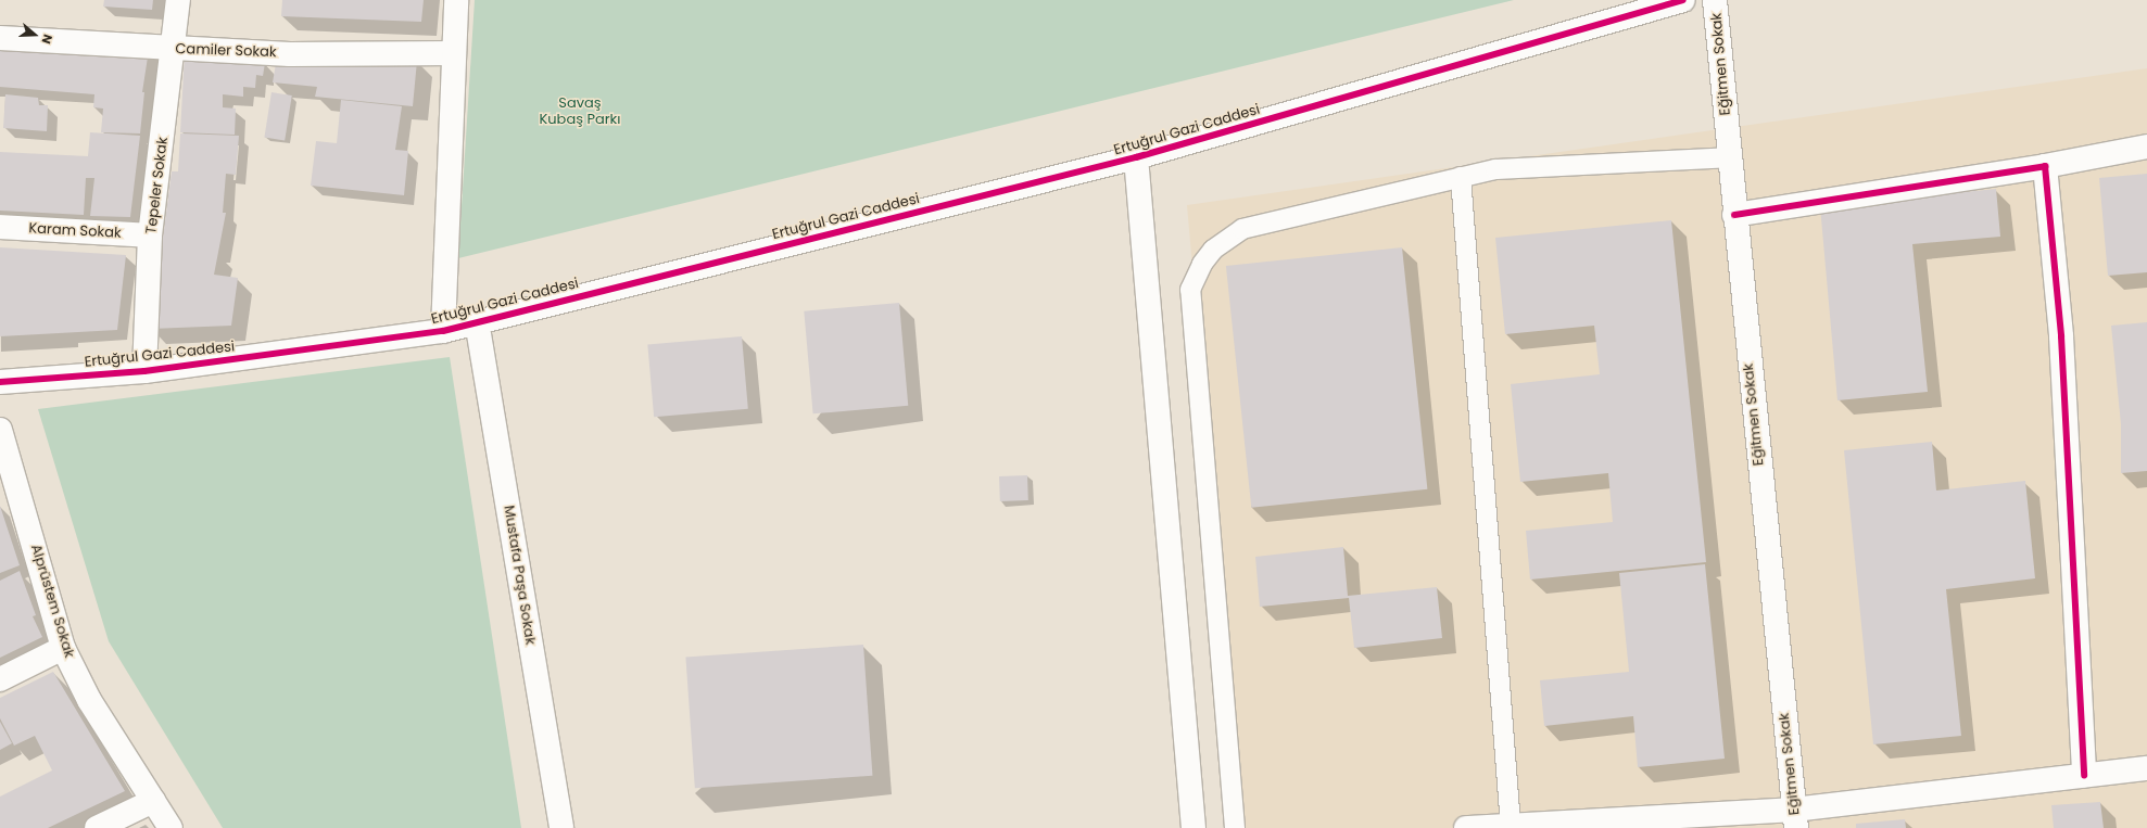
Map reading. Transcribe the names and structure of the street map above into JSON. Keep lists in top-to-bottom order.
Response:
{
  "streets": {
    "street": [
      "Camiler Sokak",
      "Eğitmen Sokak",
      "Ertuğrul Gazi Caddesi",
      "Tepeler Sokak",
      "Karam Sokak",
      "Mustafa Paşa Sokak",
      "Alprüstem Sokak"
    ]
  },
  "crossings": [
    ["Camiler Sokak", "Tepeler Sokak"],
    ["Ertuğrul Gazi Caddesi", "Tepeler Sokak"],
    ["Ertuğrul Gazi Caddesi", "Mustafa Paşa Sokak"],
    ["Tepeler Sokak", "Karam Sokak"]
  ],
  "parks": ["Savaş Kubaş Parkı"],
  "north": "right"
}
